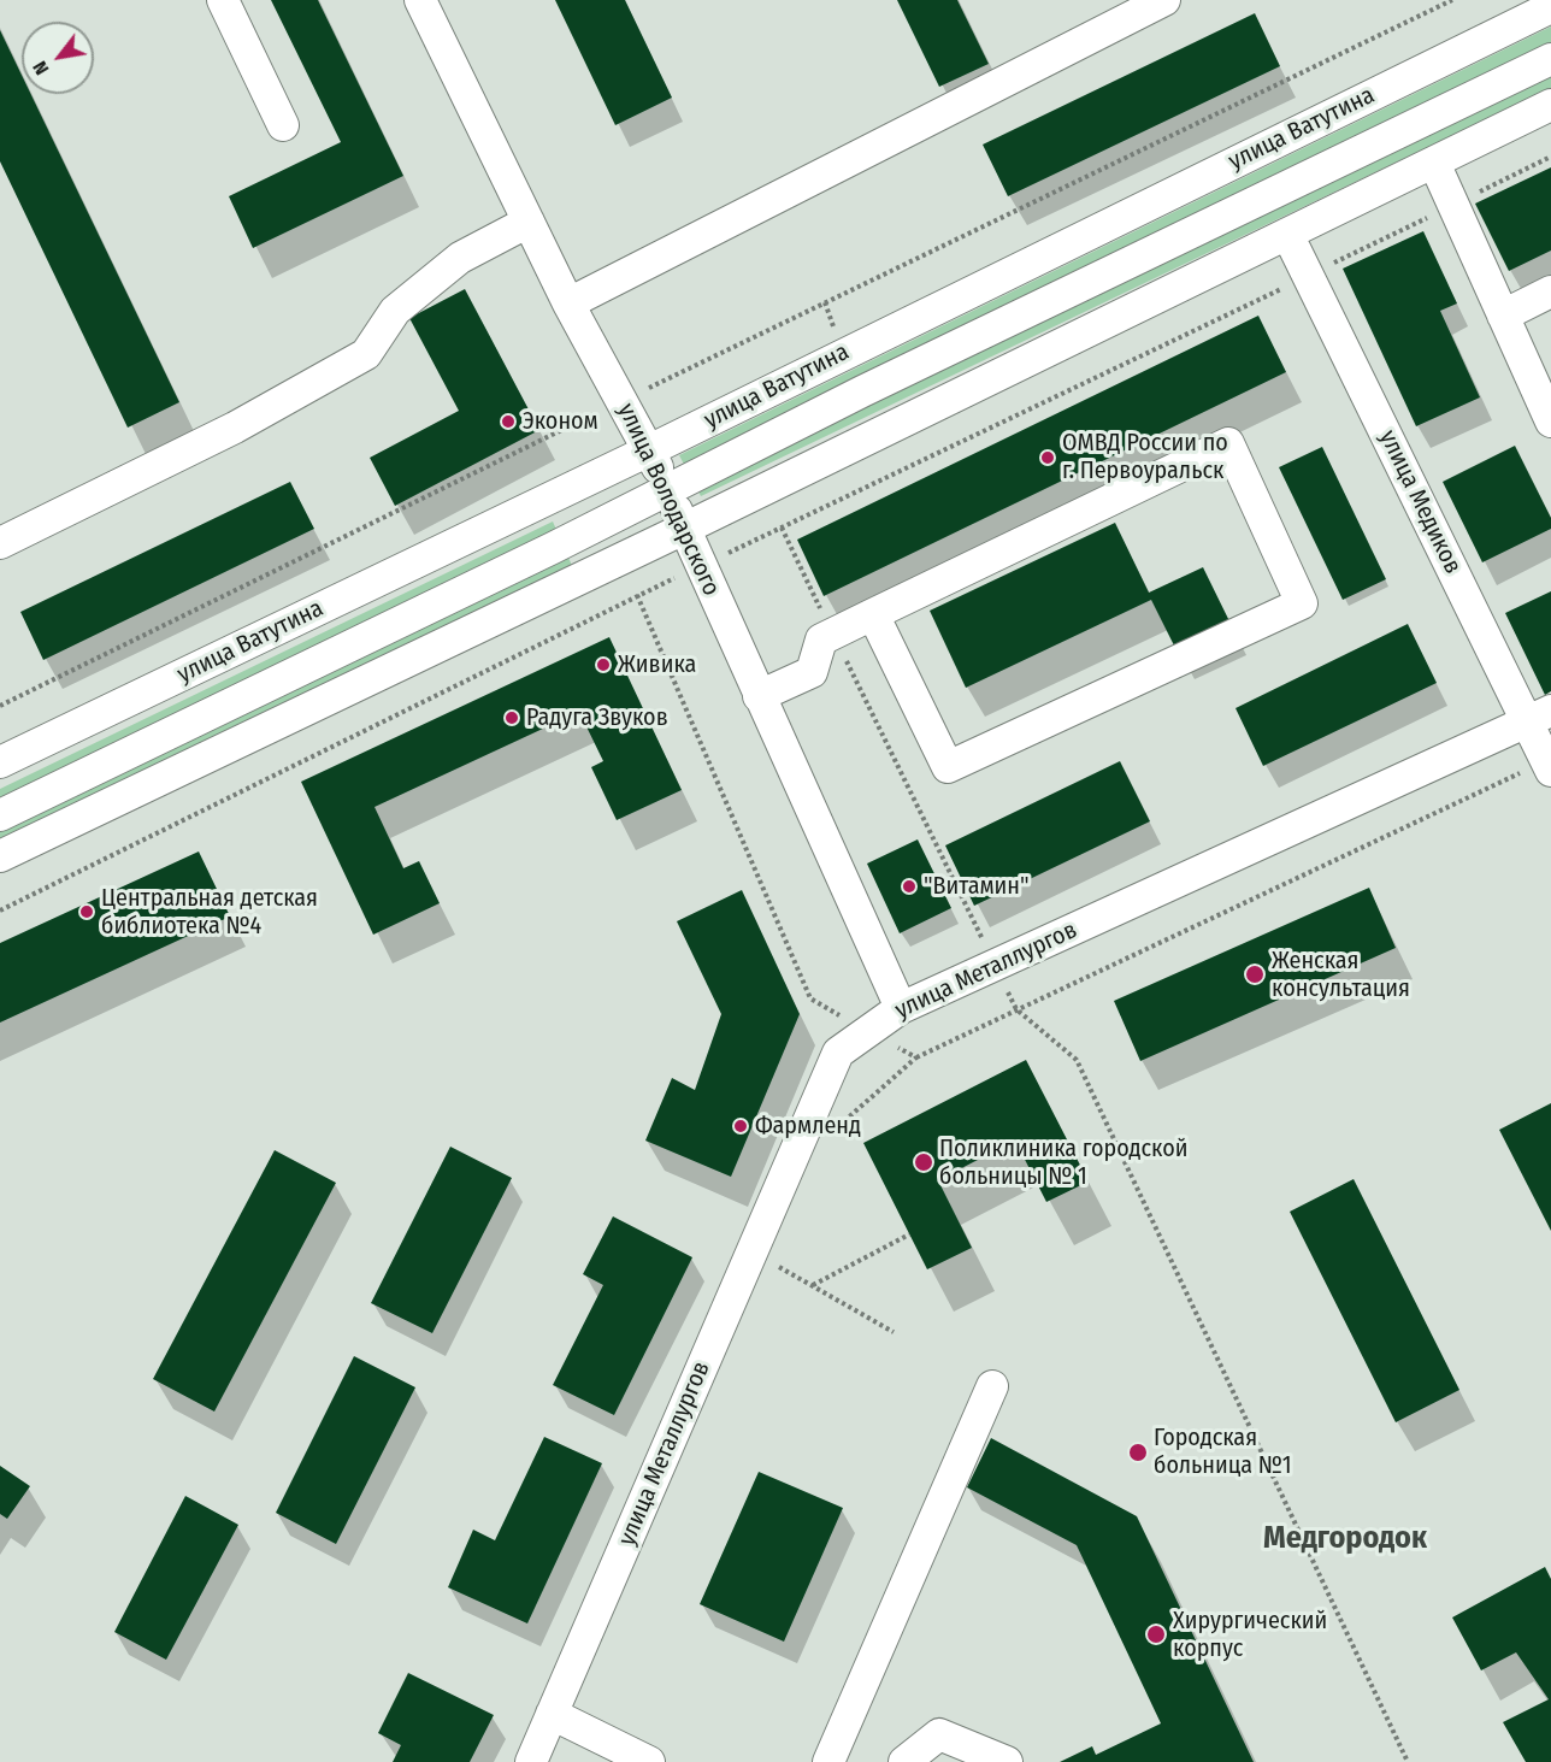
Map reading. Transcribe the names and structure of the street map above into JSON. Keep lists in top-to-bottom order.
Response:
{
  "streets": {
    "street": [
      "улица Ватутина",
      "улица Володарского",
      "улица Медиков",
      "улица Металлургов"
    ]
  },
  "crossings": [
    ["улица Ватутина", "улица Володарского"],
    ["улица Володарского", "улица Металлургов"],
    ["улица Медиков", "улица Металлургов"]
  ],
  "districts": ["Медгородок"],
  "places": [
    "Эконом",
    "ОМВД России по г. Первоуральск",
    "Живика",
    "Радуга Звуков",
    "\"Витамин\"",
    "Центральная детская библиотека №4",
    "Женская консультация",
    "Фармленд",
    "Поликлиника городской больницы № 1",
    "Городская больница №1",
    "Хирургический корпус"
  ],
  "north": "bottom left"
}
